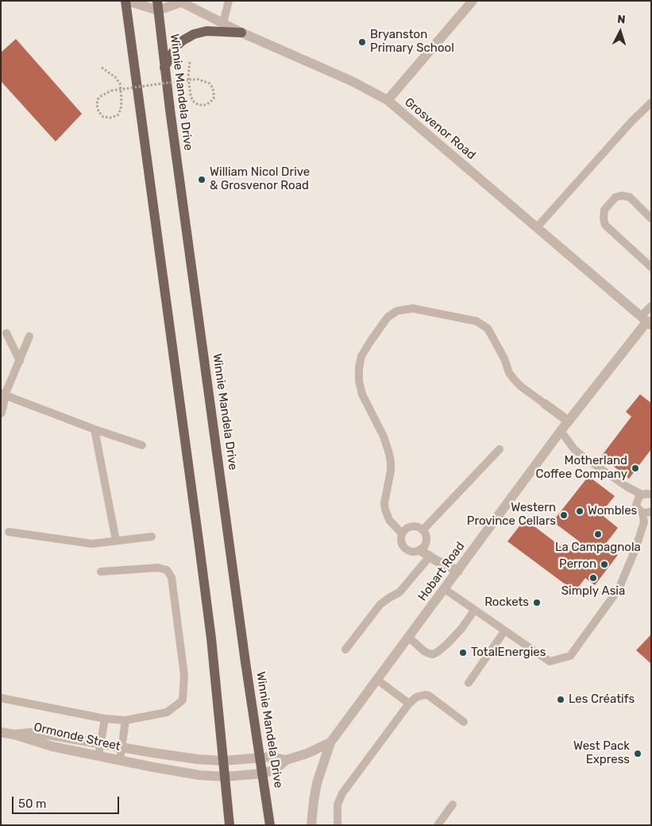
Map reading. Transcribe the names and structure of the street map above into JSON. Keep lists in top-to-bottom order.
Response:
{
  "streets": {
    "main road": ["Winnie Mandela Drive"],
    "street": ["Grosvenor Road", "Hobart Road", "Ormonde Street"]
  },
  "crossings": [
    ["Winnie Mandela Drive", "Grosvenor Road"],
    ["Winnie Mandela Drive", "Hobart Road"],
    ["Winnie Mandela Drive", "Ormonde Street"],
    ["Grosvenor Road", "Hobart Road"],
    ["Hobart Road", "Ormonde Street"]
  ],
  "places": [
    "Bryanston Primary School",
    "William Nicol Drive & Grosvenor Road",
    "Motherland Coffee Company",
    "Wombles",
    "Western Province Cellars",
    "La Campagnola",
    "Perron",
    "Simply Asia",
    "Rockets",
    "TotalEnergies",
    "Les Créatifs",
    "West Pack Express"
  ],
  "scale_bar": "50 m",
  "north": "top"
}
